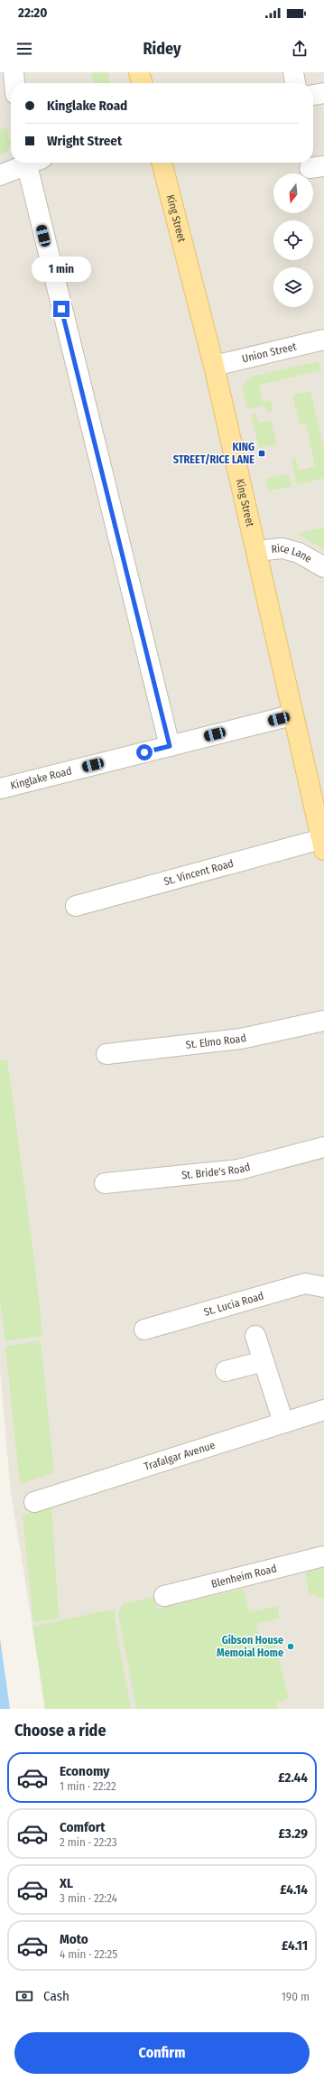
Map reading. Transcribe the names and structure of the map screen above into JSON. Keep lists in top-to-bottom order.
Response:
{
  "streets": {
    "main road": ["King Street"],
    "street": [
      "Union Street",
      "Rice Lane",
      "Kinglake Road",
      "St. Vincent Road",
      "St. Elmo Road",
      "St. Bride's Road",
      "St. Lucia Road",
      "Trafalgar Avenue",
      "Blenheim Road"
    ]
  },
  "crossings": [
    ["King Street", "Union Street"],
    ["King Street", "Rice Lane"],
    ["King Street", "Kinglake Road"],
    ["King Street", "St. Vincent Road"]
  ],
  "places": {
    "transit": ["KING STREET/RICE LANE"],
    "other": ["Gibson House Memoial Home"]
  },
  "north": "bottom",
  "page": {
    "status": "22:20",
    "header": "Ridey",
    "banner": ["Kinglake Road", "Wright Street"],
    "bubble": "1 min",
    "heading": "Choose a ride",
    "list": [
      {
        "name": "Economy",
        "note": "1 min · 22:22",
        "value": "£2.44"
      },
      {
        "name": "Comfort",
        "note": "2 min · 22:23",
        "value": "£3.29"
      },
      {
        "name": "XL",
        "note": "3 min · 22:24",
        "value": "£4.14"
      },
      {
        "name": "Moto",
        "note": "4 min · 22:25",
        "value": "£4.11"
      }
    ],
    "pay": ["Cash", "190 m"],
    "buttons": "Confirm"
  }
}
